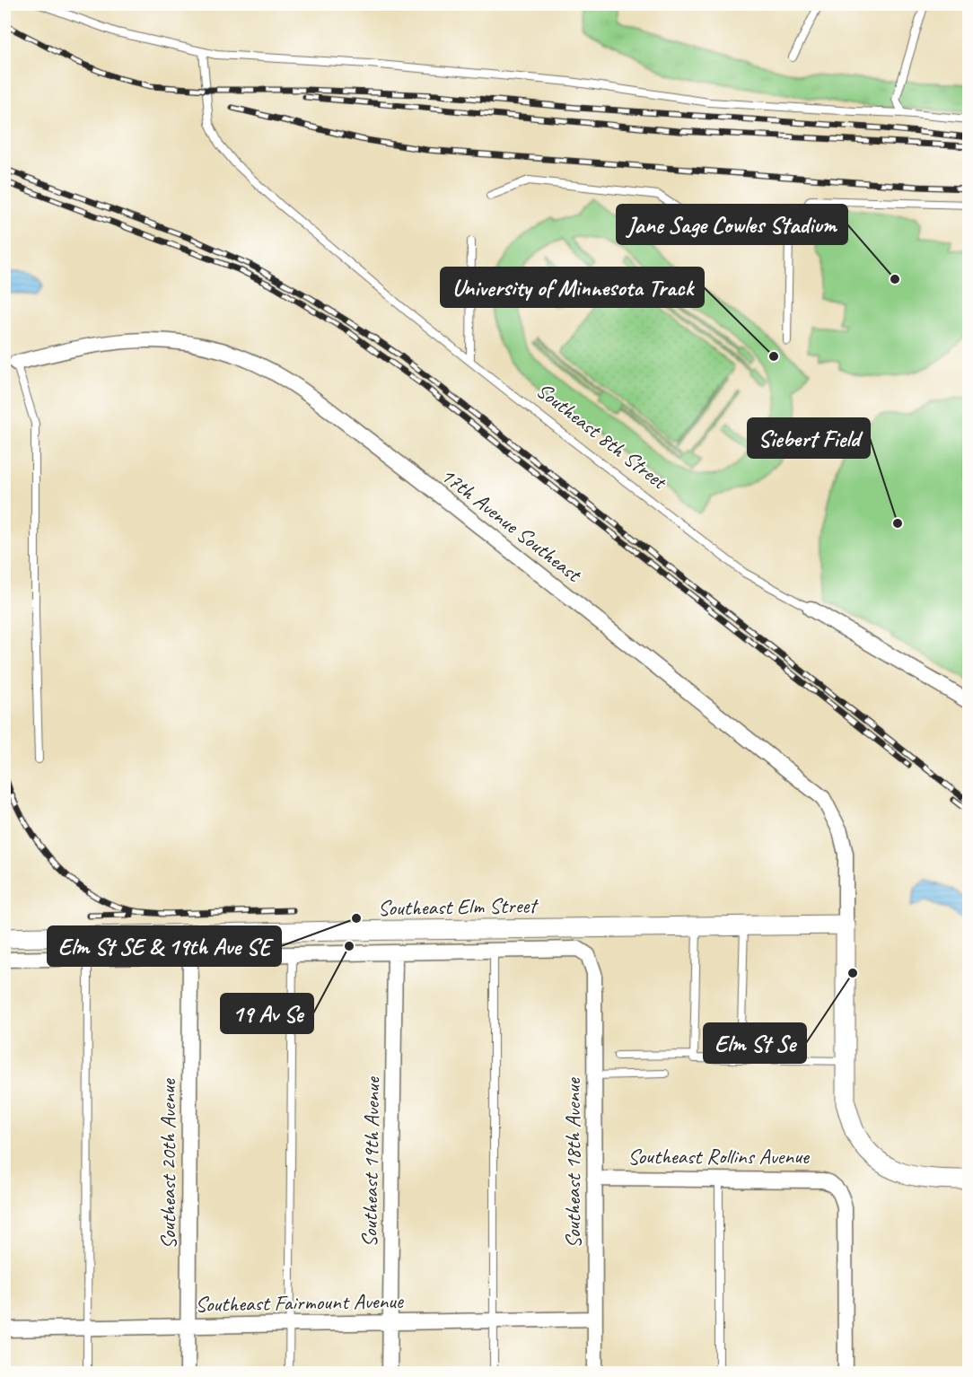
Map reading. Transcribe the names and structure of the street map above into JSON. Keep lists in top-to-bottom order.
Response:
{
  "streets": {
    "street": [
      "Southeast 8th Street",
      "17th Avenue Southeast",
      "Southeast Elm Street",
      "Southeast Rollins Avenue",
      "Southeast 19th Avenue",
      "Southeast 18th Avenue",
      "Southeast 20th Avenue",
      "Southeast Fairmount Avenue"
    ]
  },
  "crossings": [
    ["17th Avenue Southeast", "Southeast Elm Street"],
    ["Southeast Elm Street", "Southeast 19th Avenue"],
    ["Southeast Elm Street", "Southeast 18th Avenue"],
    ["Southeast Elm Street", "Southeast 20th Avenue"],
    ["Southeast Rollins Avenue", "Southeast 18th Avenue"],
    ["Southeast 19th Avenue", "Southeast Fairmount Avenue"],
    ["Southeast 18th Avenue", "Southeast Fairmount Avenue"],
    ["Southeast 20th Avenue", "Southeast Fairmount Avenue"]
  ],
  "places": [
    "Jane Sage Cowles Stadium",
    "University of Minnesota Track",
    "Siebert Field",
    "Elm St SE & 19th Ave SE",
    "19 Av Se",
    "Elm St Se"
  ]
}
